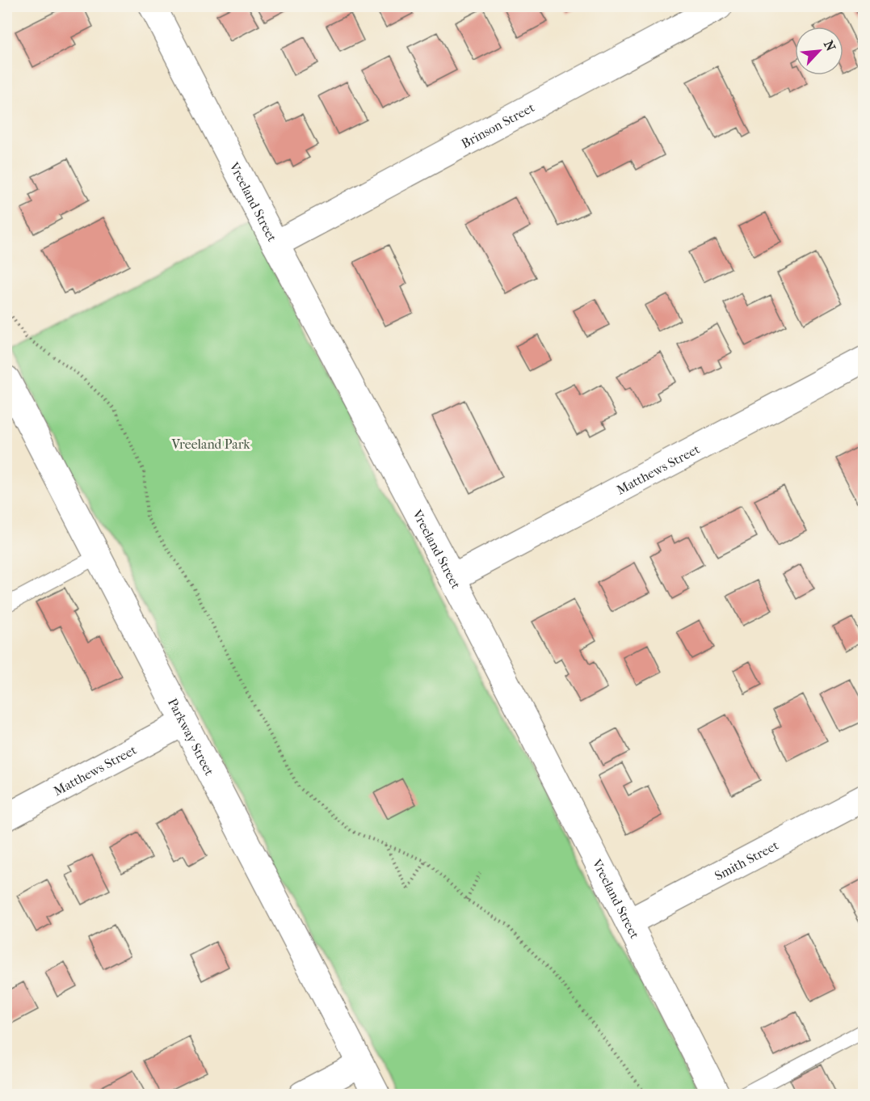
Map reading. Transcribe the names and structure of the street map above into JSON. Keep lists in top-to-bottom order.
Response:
{
  "streets": {
    "street": [
      "Brinson Street",
      "Vreeland Street",
      "Matthews Street",
      "Parkway Street",
      "Smith Street"
    ]
  },
  "crossings": [
    ["Brinson Street", "Vreeland Street"],
    ["Vreeland Street", "Matthews Street"],
    ["Vreeland Street", "Smith Street"],
    ["Matthews Street", "Parkway Street"]
  ],
  "parks": ["Vreeland Park"],
  "north": "top right"
}
